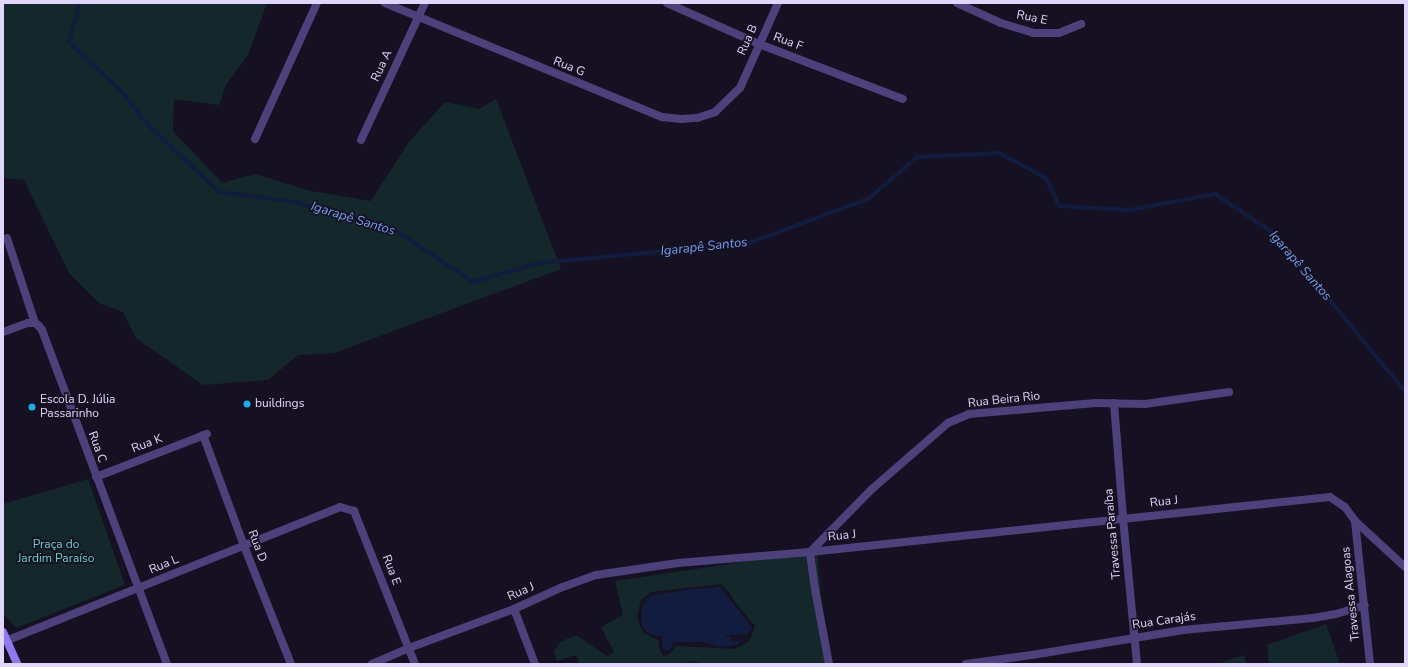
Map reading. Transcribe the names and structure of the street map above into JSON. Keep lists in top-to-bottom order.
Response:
{
  "streets": {
    "street": [
      "Rua E",
      "Rua B",
      "Rua F",
      "Rua A",
      "Rua G",
      "Rua Beira Rio",
      "Rua K",
      "Rua C",
      "Rua J",
      "Travessa Paraíba",
      "Rua D",
      "Rua L",
      "Travessa Alagoas",
      "Rua Carajás"
    ]
  },
  "crossings": [
    ["Rua E", "Rua J"],
    ["Rua E", "Rua L"],
    ["Rua B", "Rua F"],
    ["Rua B", "Rua G"],
    ["Rua A", "Rua G"],
    ["Rua Beira Rio", "Rua J"],
    ["Rua Beira Rio", "Travessa Paraíba"],
    ["Rua K", "Rua C"],
    ["Rua K", "Rua D"],
    ["Rua C", "Rua L"],
    ["Rua J", "Travessa Paraíba"],
    ["Rua J", "Travessa Alagoas"],
    ["Travessa Paraíba", "Rua Carajás"],
    ["Rua D", "Rua L"],
    ["Travessa Alagoas", "Rua Carajás"]
  ],
  "water": ["Igarapê Santos"],
  "parks": ["Praça do Jardim Paraíso"],
  "places": ["buildings", "Escola D. Júlia Passarinho"]
}
